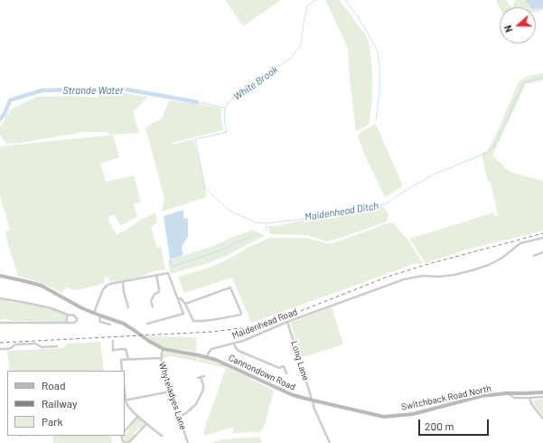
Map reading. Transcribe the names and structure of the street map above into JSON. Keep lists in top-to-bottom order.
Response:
{
  "streets": {
    "main road": ["Cannondown Road", "Switchback Road North"],
    "street": ["Maidenhead Road", "Long Lane", "Whyteladyes Lane"]
  },
  "crossings": [
    ["Maidenhead Road", "Long Lane"],
    ["Maidenhead Road", "Cannondown Road"],
    ["Long Lane", "Cannondown Road"],
    ["Long Lane", "Switchback Road North"],
    ["Cannondown Road", "Switchback Road North"]
  ],
  "water": ["White Brook", "Strande Water", "Maidenhead Ditch"],
  "legend": ["Road", "Railway", "Park"],
  "scale_bar": "200 m",
  "north": "left"
}
